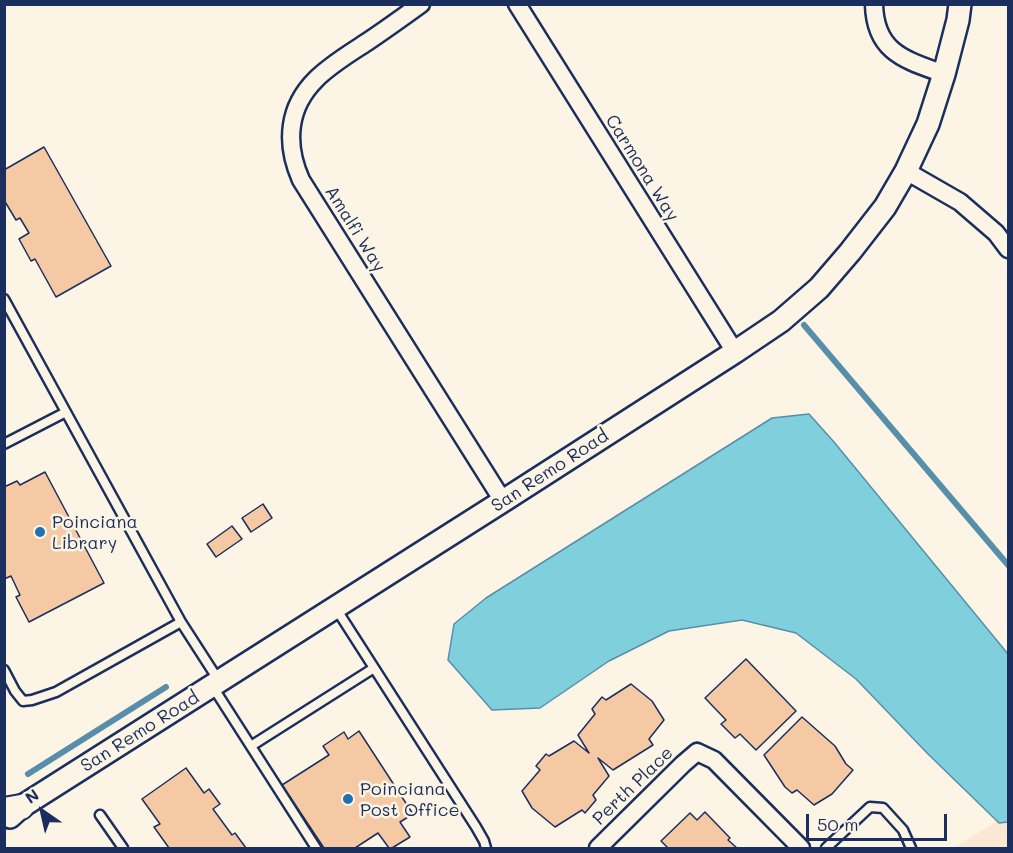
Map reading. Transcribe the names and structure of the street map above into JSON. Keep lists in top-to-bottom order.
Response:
{
  "streets": {
    "street": [
      "Carmona Way",
      "Amalfi Way",
      "San Remo Road",
      "Perth Place"
    ]
  },
  "crossings": [
    ["Carmona Way", "San Remo Road"],
    ["Amalfi Way", "San Remo Road"]
  ],
  "places": ["Poinciana Library", "Poinciana Post Office"],
  "scale_bar": "50 m",
  "north": "top left"
}
